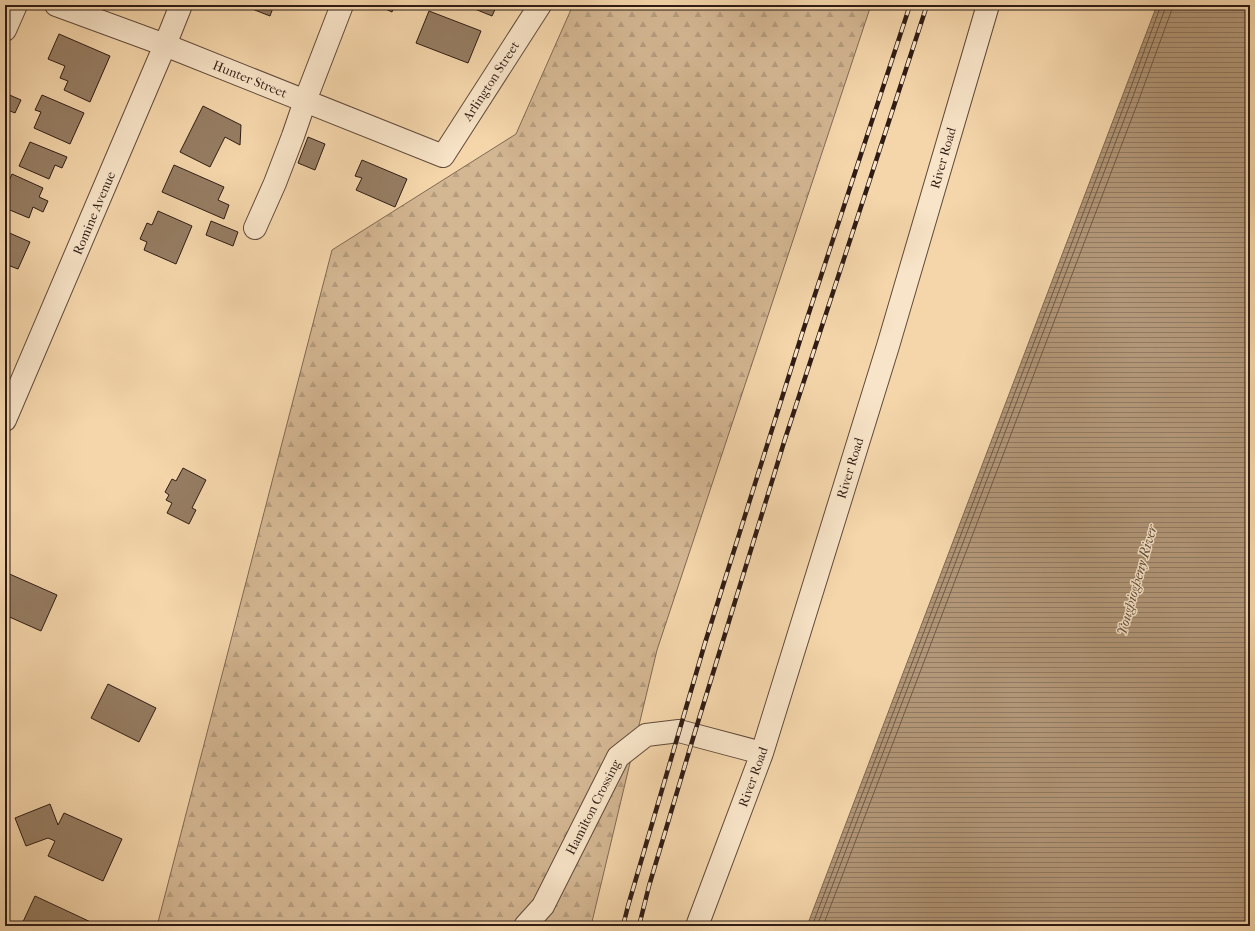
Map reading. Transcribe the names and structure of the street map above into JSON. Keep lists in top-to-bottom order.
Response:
{
  "streets": {
    "street": [
      "Hunter Street",
      "Arlington Street",
      "River Road",
      "Romine Avenue",
      "Hamilton Crossing"
    ]
  },
  "crossings": [
    ["Hunter Street", "Arlington Street"],
    ["Hunter Street", "Romine Avenue"],
    ["River Road", "Hamilton Crossing"]
  ],
  "water": ["Youghiogheny River"]
}
